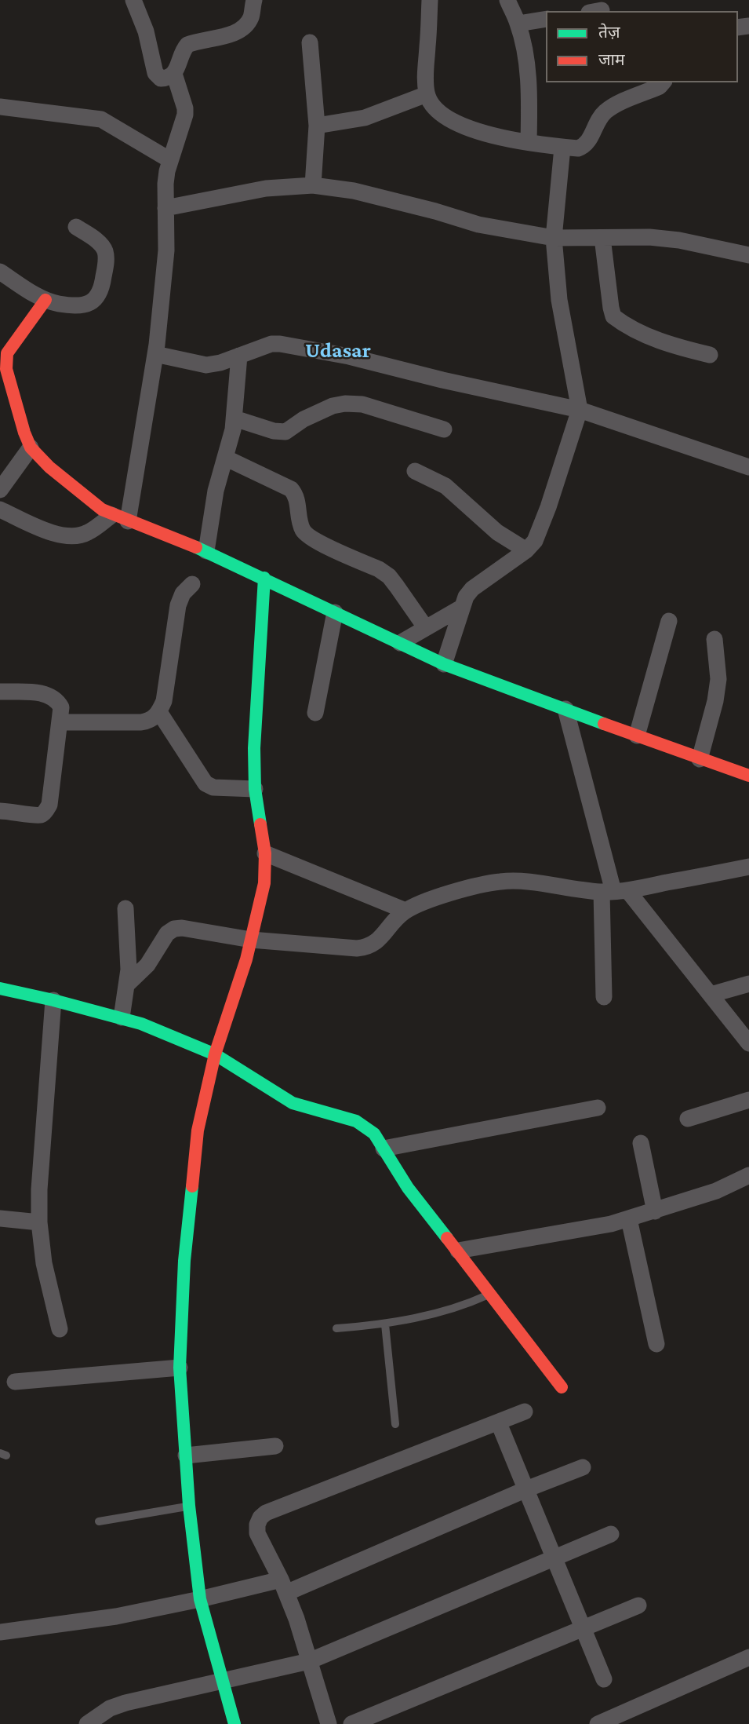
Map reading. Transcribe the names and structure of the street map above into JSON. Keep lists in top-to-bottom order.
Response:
{
  "districts": ["Udasar"],
  "legend": ["तेज़", "जाम"]
}
